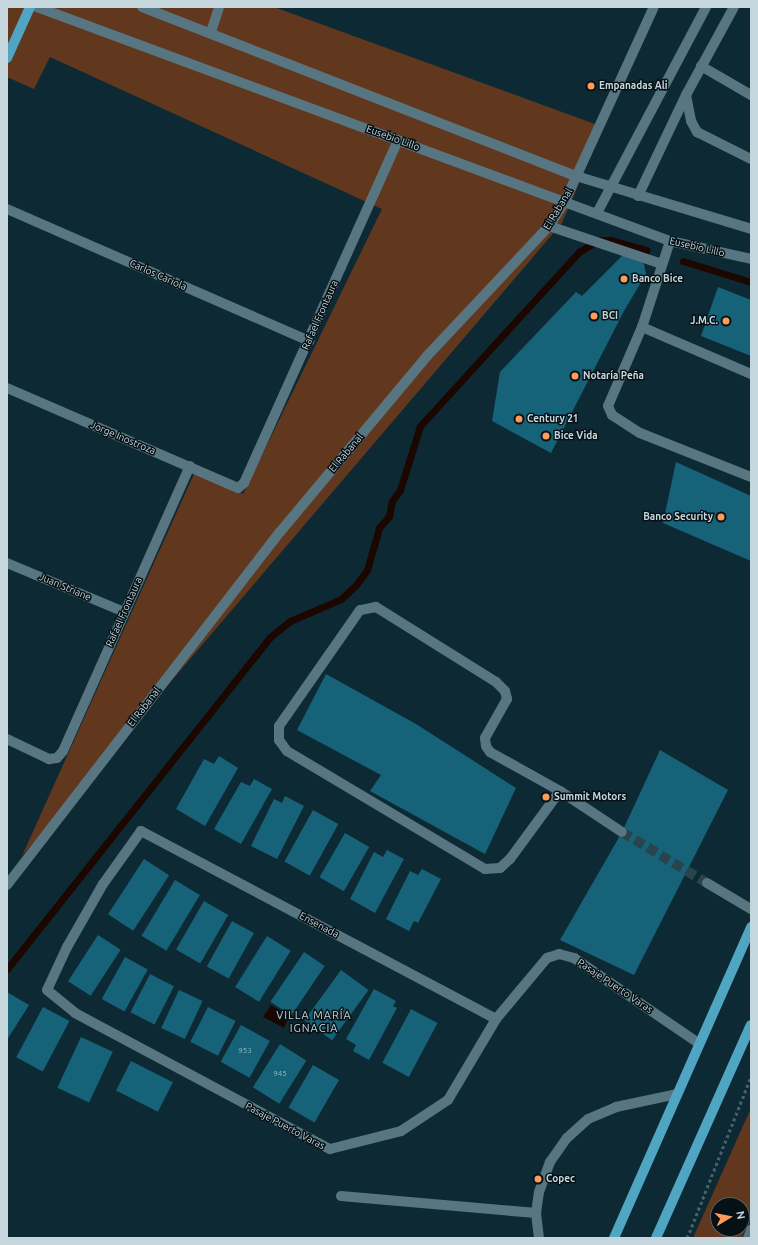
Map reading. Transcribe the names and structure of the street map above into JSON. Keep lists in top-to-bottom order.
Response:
{
  "streets": {
    "street": [
      "Eusebio Lillo",
      "El Rabanal",
      "Carlos Cariola",
      "Rafael Frontaura",
      "Jorge Inostroza",
      "Juan Striane",
      "Ensenada",
      "Pasaje Puerto Varas"
    ]
  },
  "crossings": [
    ["Eusebio Lillo", "El Rabanal"],
    ["Eusebio Lillo", "Rafael Frontaura"],
    ["Carlos Cariola", "Rafael Frontaura"],
    ["Rafael Frontaura", "Jorge Inostroza"],
    ["Rafael Frontaura", "Juan Striane"],
    ["Ensenada", "Pasaje Puerto Varas"]
  ],
  "districts": ["VILLA MARÍA IGNACIA"],
  "places": [
    "Empanadas Ali",
    "Banco Bice",
    "BCI",
    "J.M.C.",
    "Notaría Peña",
    "Century 21",
    "Bice Vida",
    "Banco Security",
    "Summit Motors",
    "Copec"
  ],
  "house_numbers": ["953", "945"],
  "north": "right"
}
